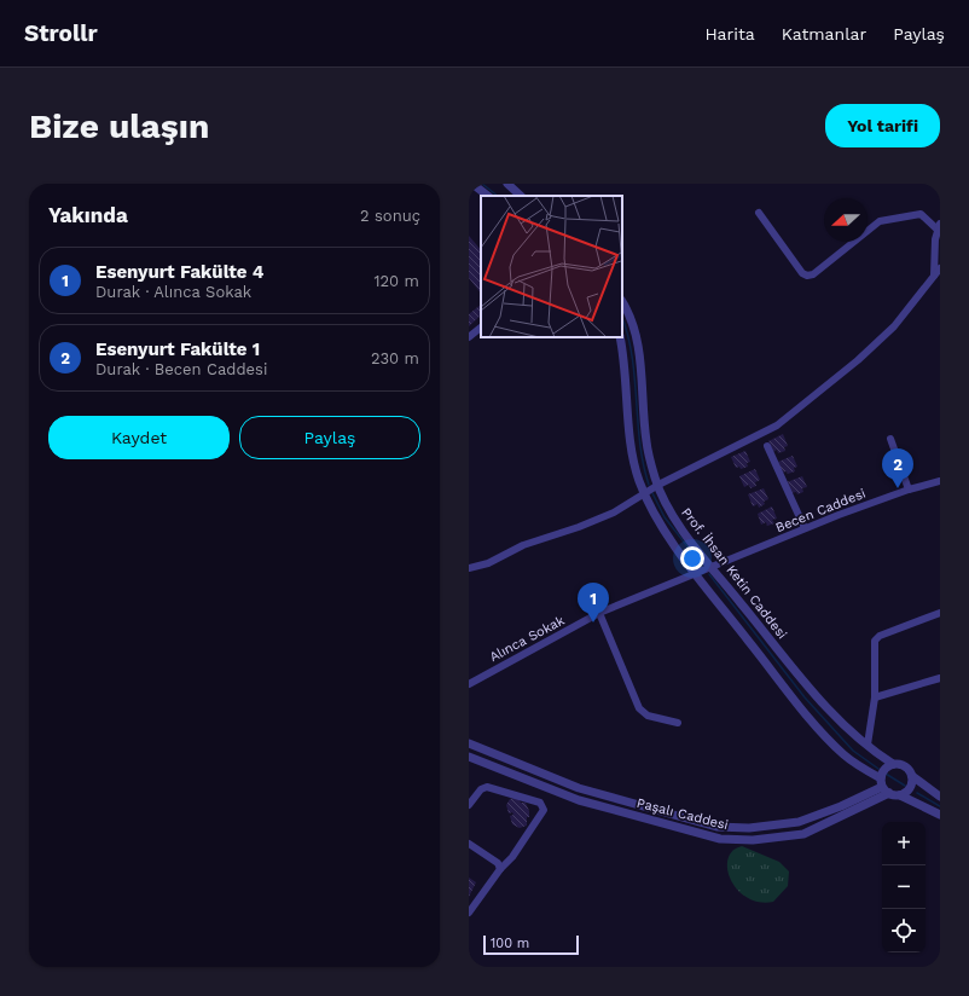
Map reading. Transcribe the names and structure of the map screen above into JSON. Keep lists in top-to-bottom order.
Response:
{
  "streets": {
    "street": [
      "Becen Caddesi",
      "Prof. İhsan Ketin Caddesi",
      "Alınca Sokak",
      "Paşalı Caddesi"
    ]
  },
  "crossings": [
    ["Becen Caddesi", "Prof. İhsan Ketin Caddesi"],
    ["Becen Caddesi", "Alınca Sokak"],
    ["Prof. İhsan Ketin Caddesi", "Paşalı Caddesi"]
  ],
  "scale_bar": "100 m",
  "north": "left",
  "page": {
    "header": "Strollr",
    "nav": ["Harita", "Katmanlar", "Paylaş"],
    "buttons": [
      "Yol tarifi",
      ["Kaydet", "Paylaş"]
    ],
    "title": "Bize ulaşın",
    "heading": ["Yakında", "2 sonuç"],
    "list": [
      {
        "mark": "1",
        "name": "Esenyurt Fakülte 4",
        "note": "Durak · Alınca Sokak",
        "value": "120 m"
      },
      {
        "mark": "2",
        "name": "Esenyurt Fakülte 1",
        "note": "Durak · Becen Caddesi",
        "value": "230 m"
      }
    ],
    "pins": ["2", "1"],
    "map_buttons": ["+", "−"],
    "scale": "100 m"
  }
}
